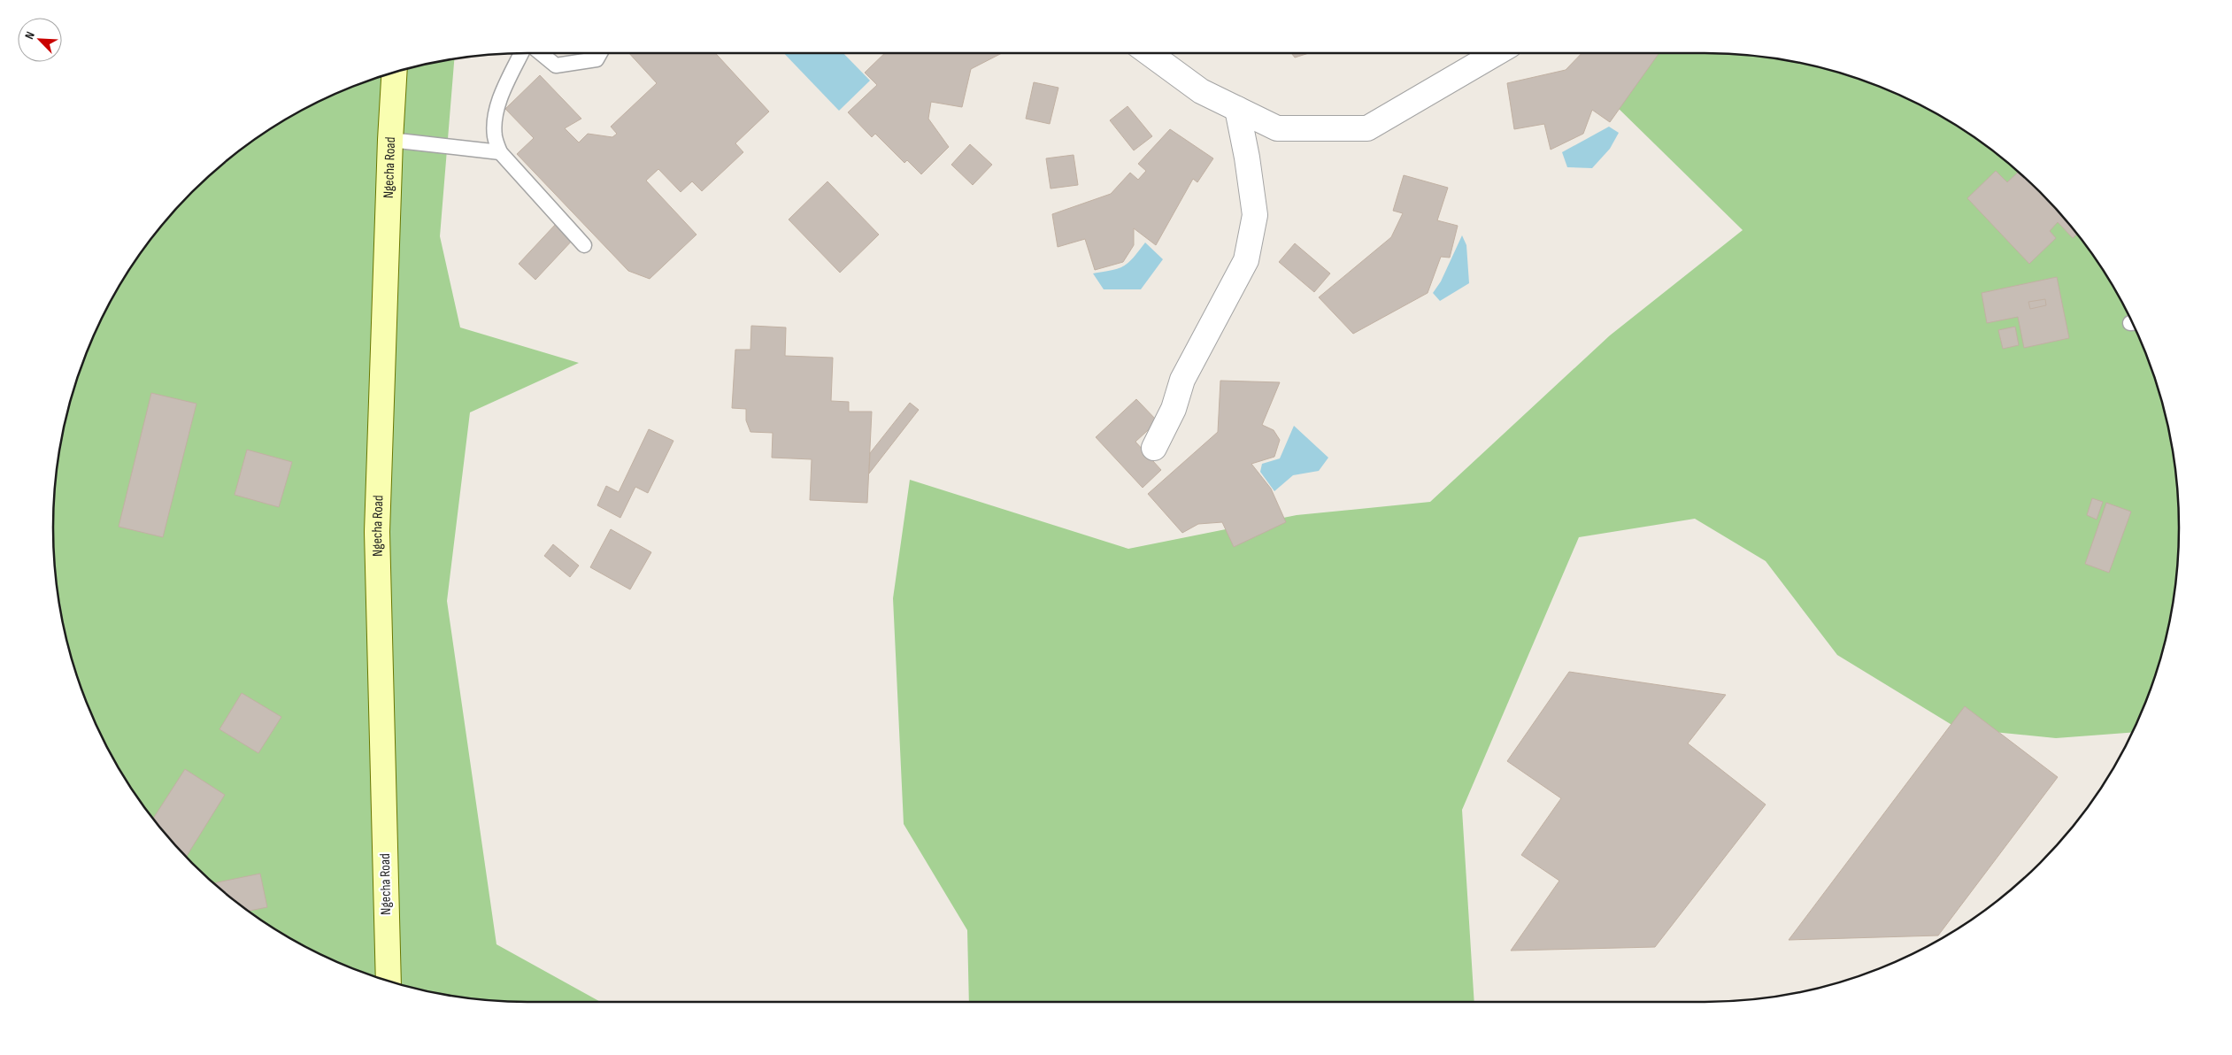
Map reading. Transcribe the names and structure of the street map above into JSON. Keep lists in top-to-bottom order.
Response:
{
  "streets": {
    "main road": ["Ngecha Road"]
  },
  "north": "top left"
}
